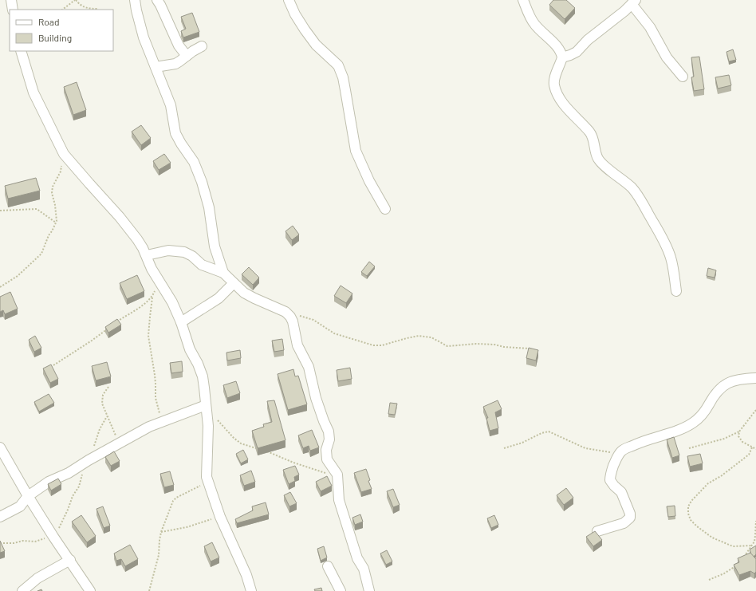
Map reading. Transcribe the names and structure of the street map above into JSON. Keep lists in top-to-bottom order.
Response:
{
  "legend": ["Road", "Building"]
}
